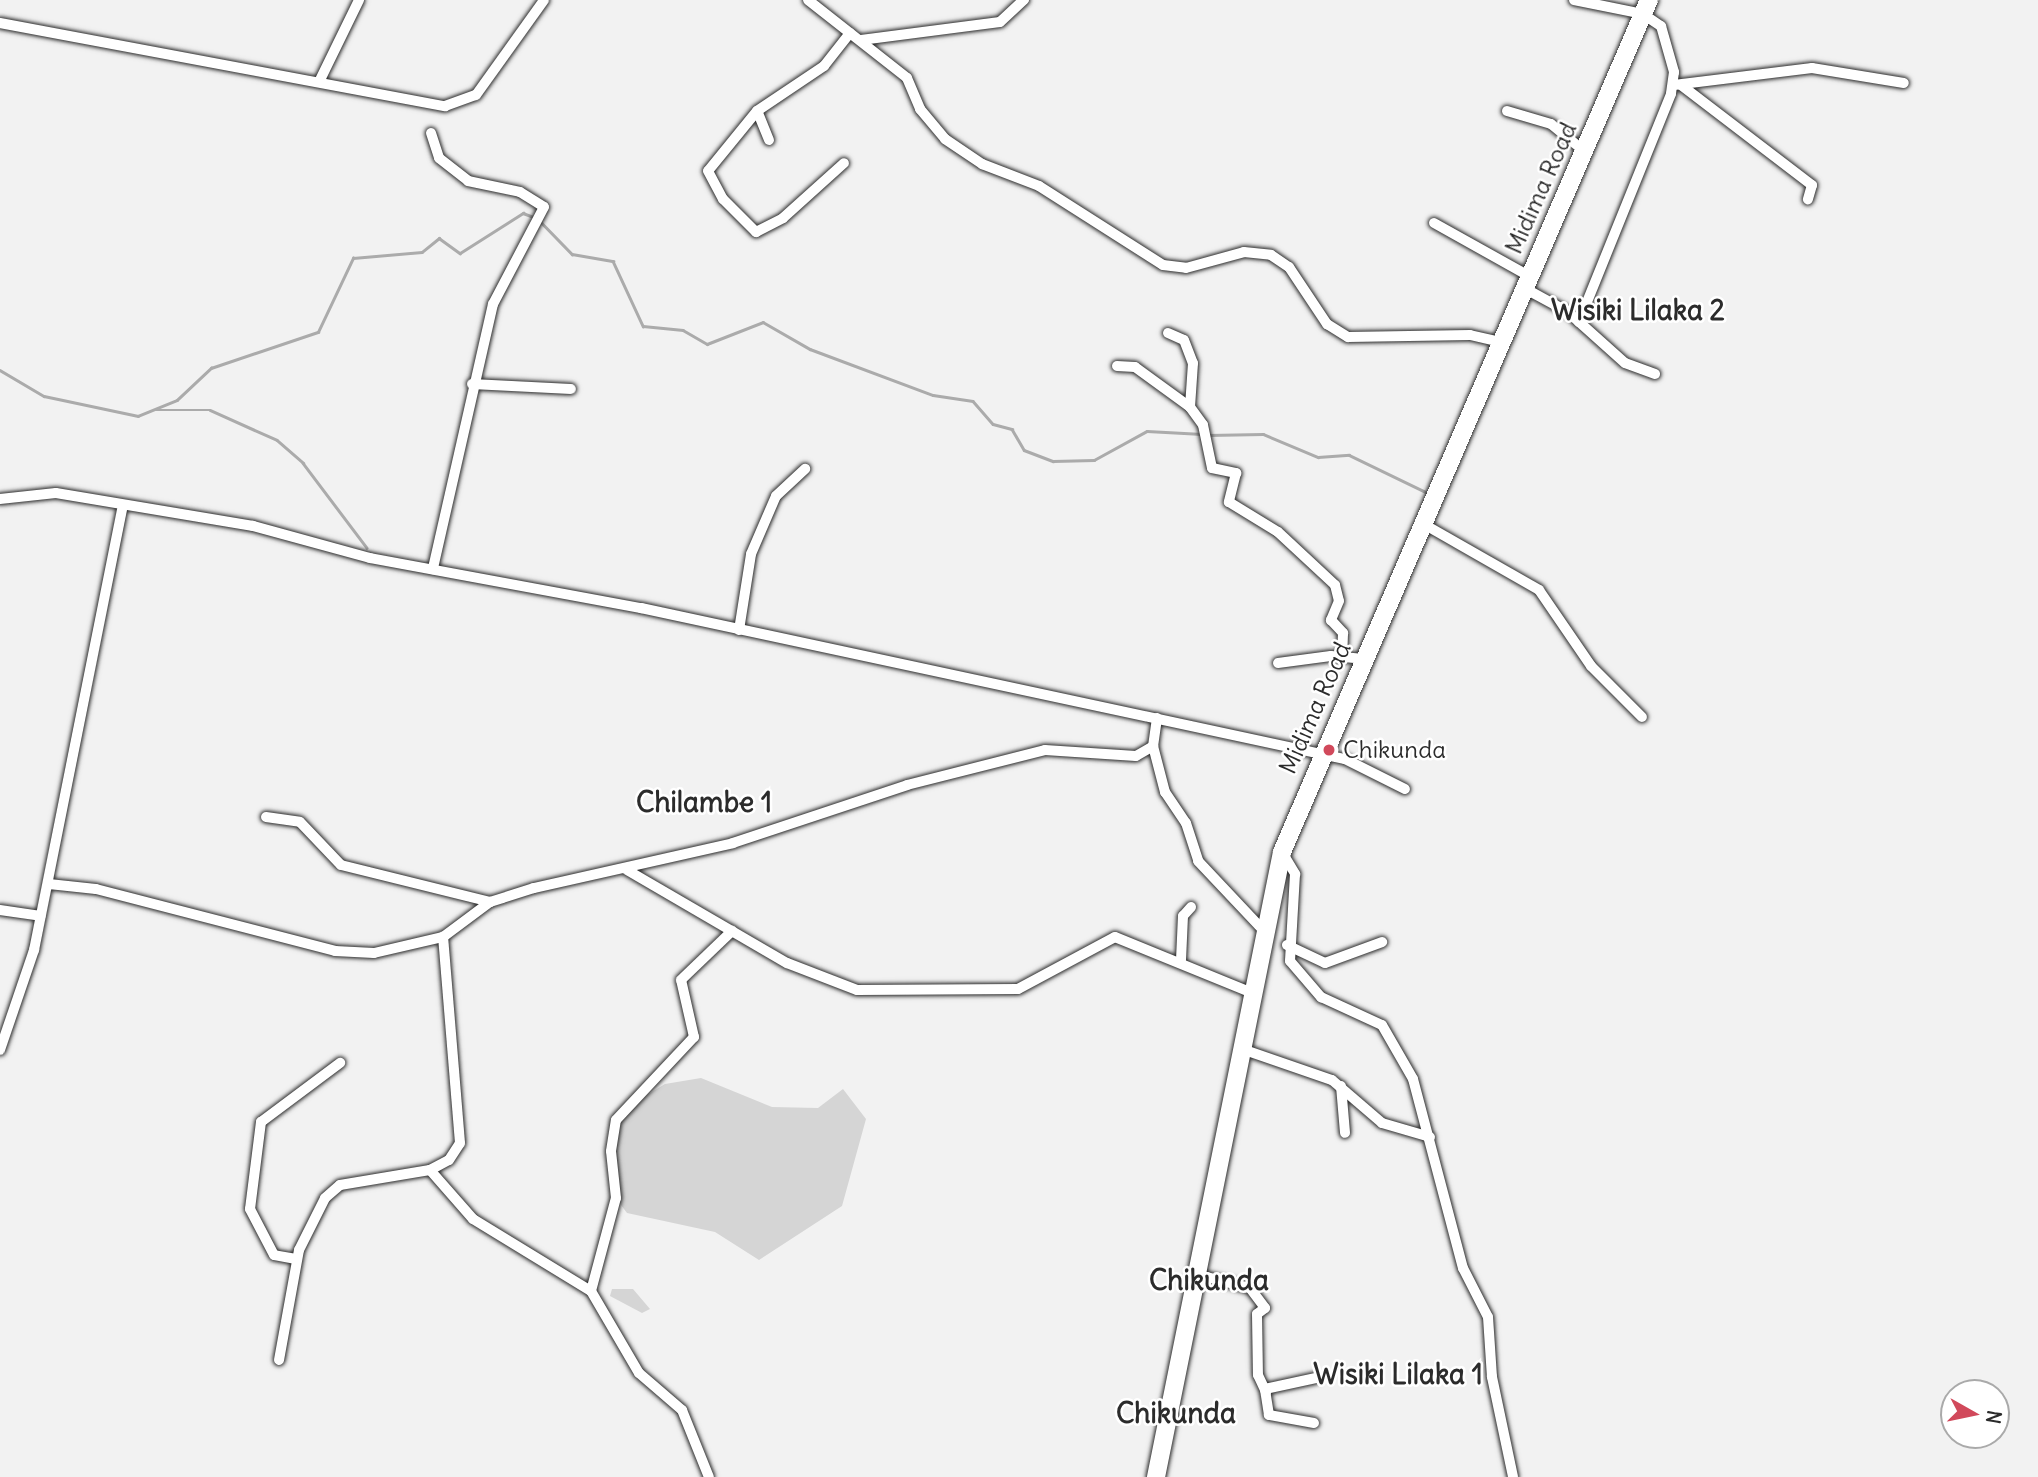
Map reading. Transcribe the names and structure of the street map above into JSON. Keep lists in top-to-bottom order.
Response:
{
  "streets": {
    "main road": ["Midima Road"]
  },
  "districts": [
    "Wisiki Lilaka 2",
    "Chilambe 1",
    "Chikunda",
    "Wisiki Lilaka 1",
    "Chikunda"
  ],
  "places": ["Chikunda"],
  "north": "right"
}
